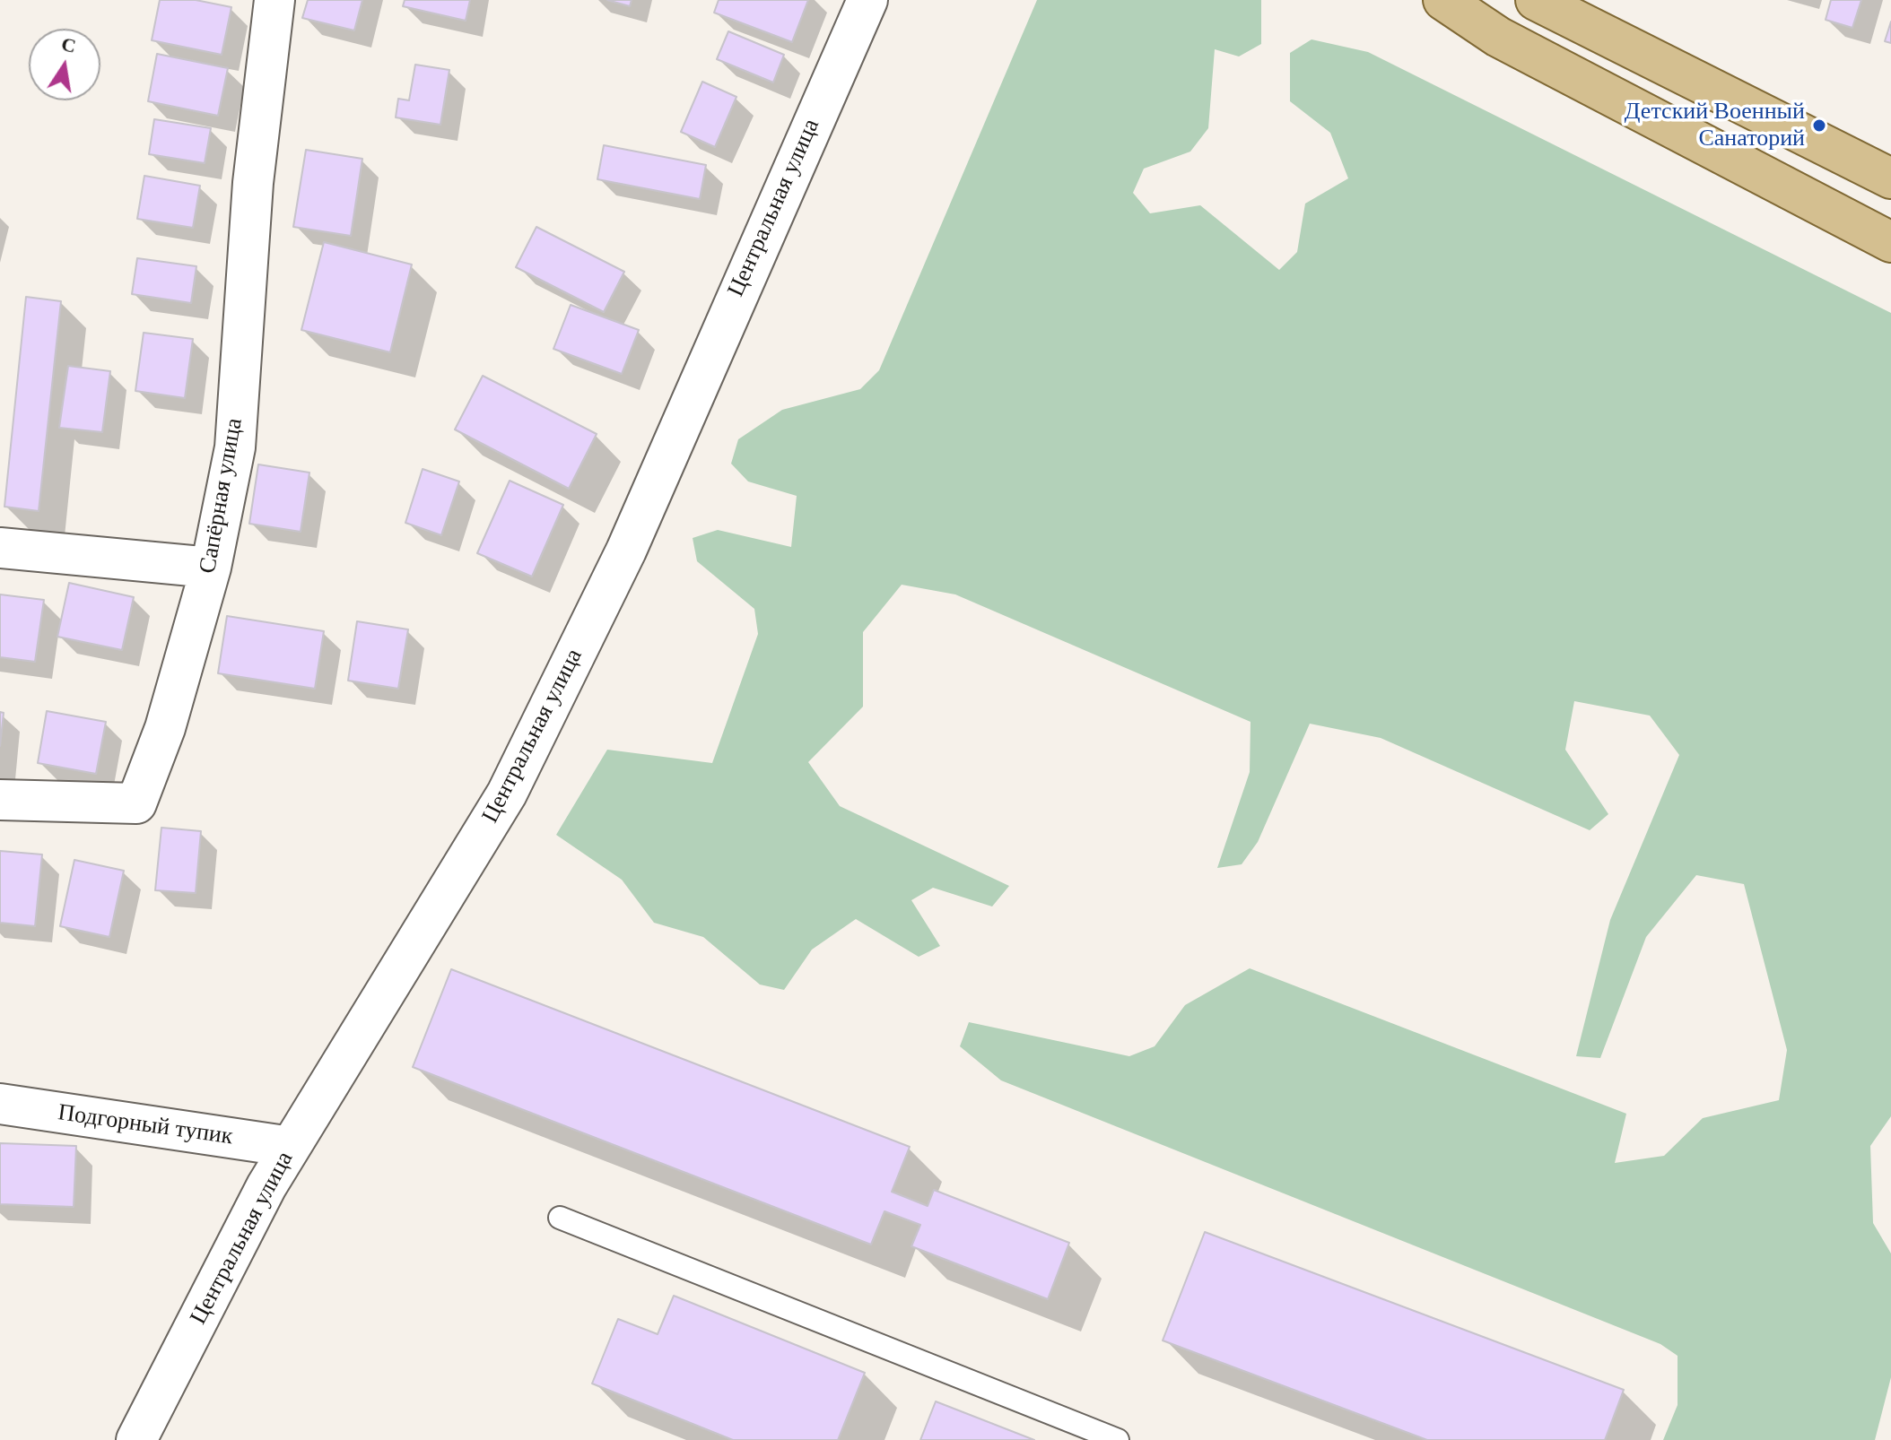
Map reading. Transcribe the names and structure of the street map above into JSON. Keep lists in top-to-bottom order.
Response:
{
  "streets": {
    "street": ["Центральная улица", "Сапёрная улица", "Подгорный тупик"]
  },
  "crossings": [
    ["Центральная улица", "Подгорный тупик"]
  ],
  "places": ["Детский Военный Санаторий"],
  "north": "top"
}
